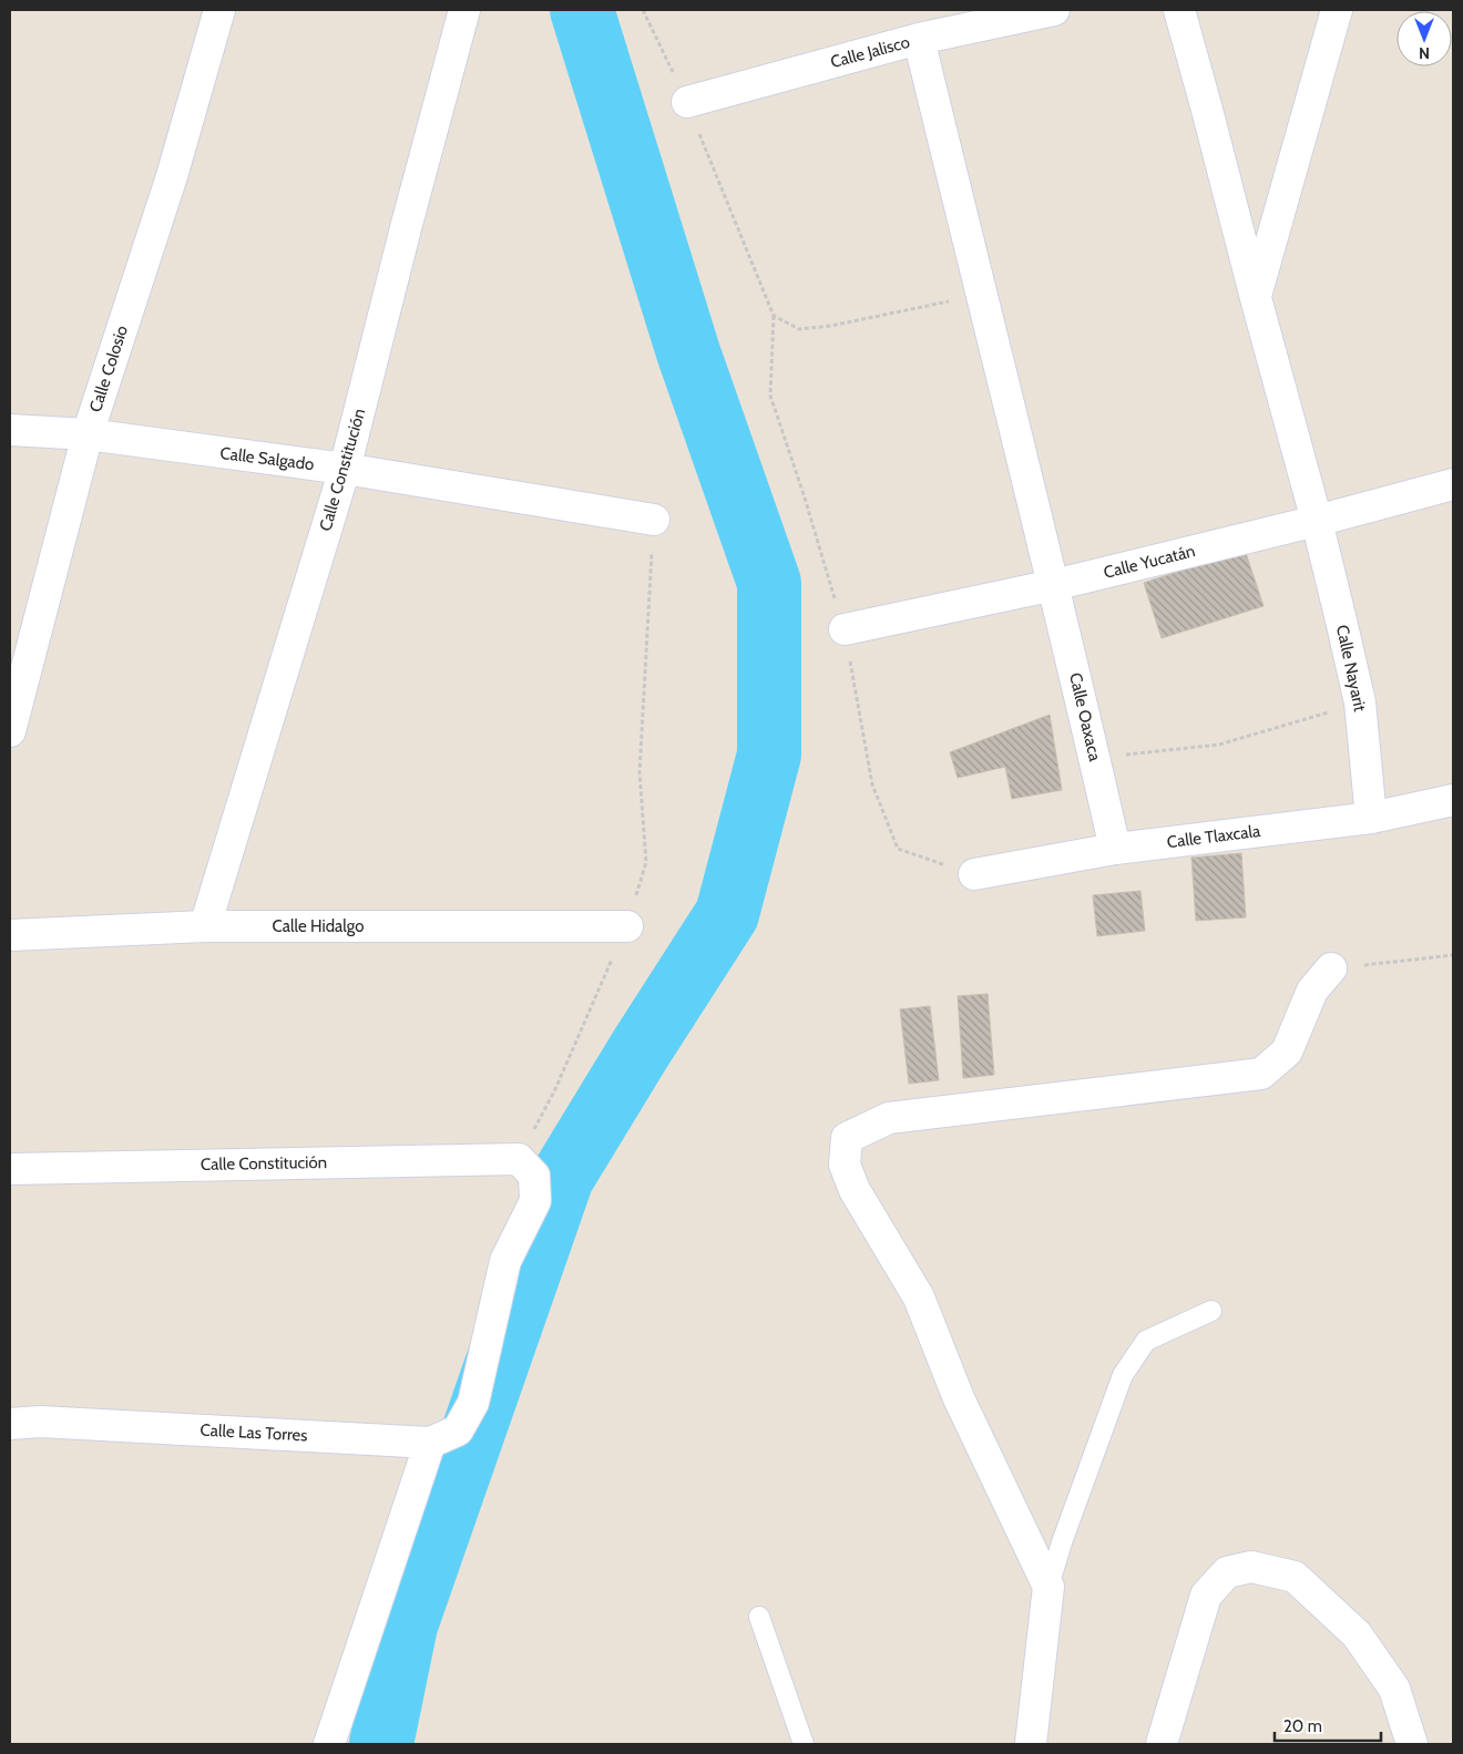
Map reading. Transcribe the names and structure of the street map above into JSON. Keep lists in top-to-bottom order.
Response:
{
  "streets": {
    "street": [
      "Calle Jalisco",
      "Calle Colosio",
      "Calle Salgado",
      "Calle Constitución",
      "Calle Yucatán",
      "Calle Nayarit",
      "Calle Oaxaca",
      "Calle Tlaxcala",
      "Calle Hidalgo",
      "Calle Las Torres"
    ]
  },
  "crossings": [
    ["Calle Jalisco", "Calle Oaxaca"],
    ["Calle Colosio", "Calle Salgado"],
    ["Calle Salgado", "Calle Constitución"],
    ["Calle Constitución", "Calle Hidalgo"],
    ["Calle Yucatán", "Calle Nayarit"],
    ["Calle Yucatán", "Calle Oaxaca"],
    ["Calle Nayarit", "Calle Tlaxcala"],
    ["Calle Oaxaca", "Calle Tlaxcala"]
  ],
  "scale_bar": "20 m",
  "north": "bottom"
}
